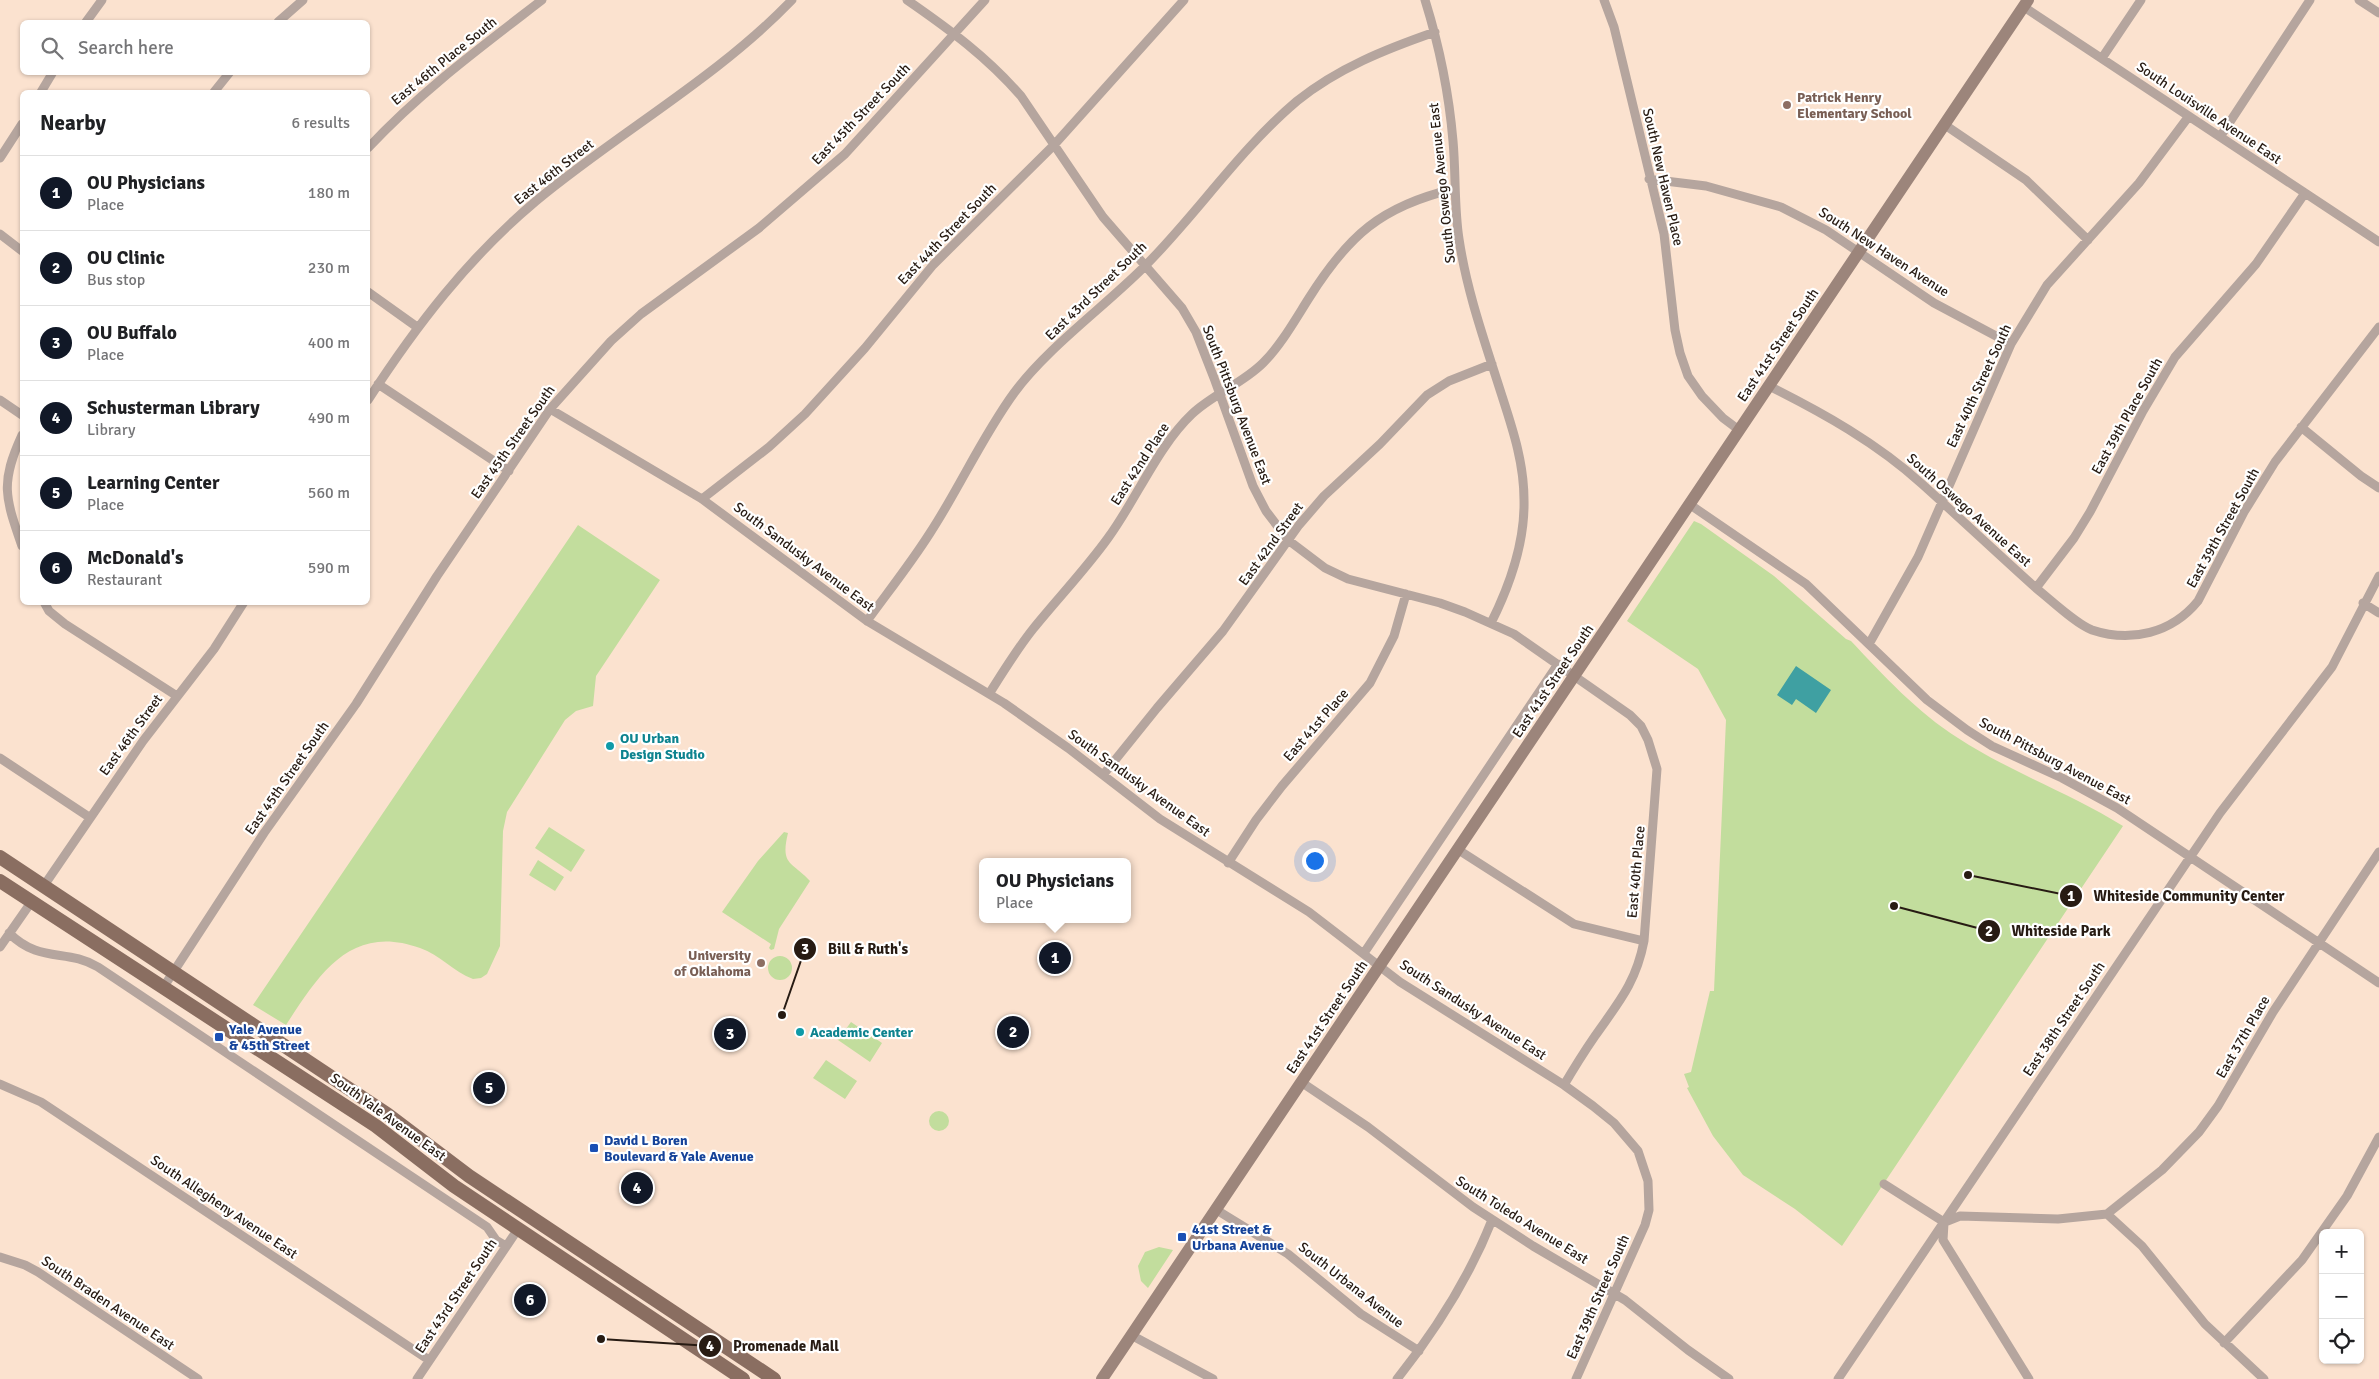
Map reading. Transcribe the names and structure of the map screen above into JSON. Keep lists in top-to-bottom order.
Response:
{
  "streets": {
    "main road": ["East 41st Street South", "South Yale Avenue East"],
    "street": [
      "East 46th Place South",
      "South Louisville Avenue East",
      "East 45th Street South",
      "East 46th Street",
      "South New Haven Place",
      "South Oswego Avenue East",
      "East 44th Street South",
      "South New Haven Avenue",
      "East 43rd Street South",
      "East 40th Street South",
      "South Pittsburg Avenue East",
      "East 39th Place South",
      "East 42nd Place",
      "East 39th Street South",
      "East 42nd Street",
      "South Sandusky Avenue East",
      "East 41st Place",
      "East 40th Place",
      "East 38th Street South",
      "East 37th Place",
      "South Allegheny Avenue East",
      "South Toledo Avenue East",
      "South Urbana Avenue",
      "South Braden Avenue East"
    ]
  },
  "crossings": [
    ["South Louisville Avenue East", "East 41st Street South"],
    ["South Louisville Avenue East", "East 40th Street South"],
    ["South Louisville Avenue East", "East 39th Place South"],
    ["East 45th Street South", "South Pittsburg Avenue East"],
    ["East 45th Street South", "South Sandusky Avenue East"],
    ["East 45th Street South", "South Yale Avenue East"],
    ["East 46th Street", "South Yale Avenue East"],
    ["South New Haven Place", "South New Haven Avenue"],
    ["South New Haven Place", "East 41st Street South"],
    ["South Oswego Avenue East", "East 43rd Street South"],
    ["South Oswego Avenue East", "East 41st Street South"],
    ["South Oswego Avenue East", "East 40th Street South"],
    ["South Oswego Avenue East", "South Pittsburg Avenue East"],
    ["South Oswego Avenue East", "East 39th Place South"],
    ["South Oswego Avenue East", "East 42nd Place"],
    ["South Oswego Avenue East", "East 39th Street South"],
    ["South Oswego Avenue East", "East 42nd Street"],
    ["East 44th Street South", "South Pittsburg Avenue East"],
    ["East 44th Street South", "South Sandusky Avenue East"],
    ["South New Haven Avenue", "East 41st Street South"],
    ["South New Haven Avenue", "East 40th Street South"],
    ["East 43rd Street South", "South Pittsburg Avenue East"],
    ["East 43rd Street South", "South Sandusky Avenue East"],
    ["East 43rd Street South", "South Yale Avenue East"],
    ["East 43rd Street South", "South Allegheny Avenue East"],
    ["East 41st Street South", "South Pittsburg Avenue East"],
    ["East 41st Street South", "South Sandusky Avenue East"],
    ["East 41st Street South", "East 40th Place"],
    ["East 41st Street South", "South Toledo Avenue East"],
    ["East 41st Street South", "South Urbana Avenue"],
    ["East 40th Street South", "South Pittsburg Avenue East"],
    ["South Pittsburg Avenue East", "East 42nd Place"],
    ["South Pittsburg Avenue East", "East 42nd Street"],
    ["South Pittsburg Avenue East", "East 41st Place"],
    ["South Pittsburg Avenue East", "East 40th Place"],
    ["South Pittsburg Avenue East", "East 38th Street South"],
    ["South Pittsburg Avenue East", "East 37th Place"],
    ["East 42nd Place", "South Sandusky Avenue East"],
    ["East 39th Street South", "South Sandusky Avenue East"],
    ["East 39th Street South", "South Toledo Avenue East"],
    ["East 42nd Street", "South Sandusky Avenue East"],
    ["South Sandusky Avenue East", "East 41st Place"],
    ["South Sandusky Avenue East", "East 40th Place"]
  ],
  "places": {
    "other": [
      "Patrick Henry Elementary School",
      "OU Urban Design Studio",
      "Whiteside Community Center",
      "Whiteside Park",
      "University of Oklahoma",
      "Bill & Ruth's",
      "Academic Center",
      "Promenade Mall"
    ],
    "transit": ["Yale Avenue & 45th Street", "David L Boren Boulevard & Yale Avenue", "41st Street & Urbana Avenue"]
  },
  "page": {
    "search": "Search here",
    "heading": ["Nearby", "6 results"],
    "list": [
      {
        "mark": "1",
        "name": "OU Physicians",
        "note": "Place",
        "value": "180 m"
      },
      {
        "mark": "2",
        "name": "OU Clinic",
        "note": "Bus stop",
        "value": "230 m"
      },
      {
        "mark": "3",
        "name": "OU Buffalo",
        "note": "Place",
        "value": "400 m"
      },
      {
        "mark": "4",
        "name": "Schusterman Library",
        "note": "Library",
        "value": "490 m"
      },
      {
        "mark": "5",
        "name": "Learning Center",
        "note": "Place",
        "value": "560 m"
      },
      {
        "mark": "6",
        "name": "McDonald's",
        "note": "Restaurant",
        "value": "590 m"
      }
    ],
    "popup": ["OU Physicians", "Place"],
    "pins": [
      "1",
      "2",
      "3",
      "5",
      "4",
      "6"
    ],
    "map_buttons": ["+", "−"]
  }
}
